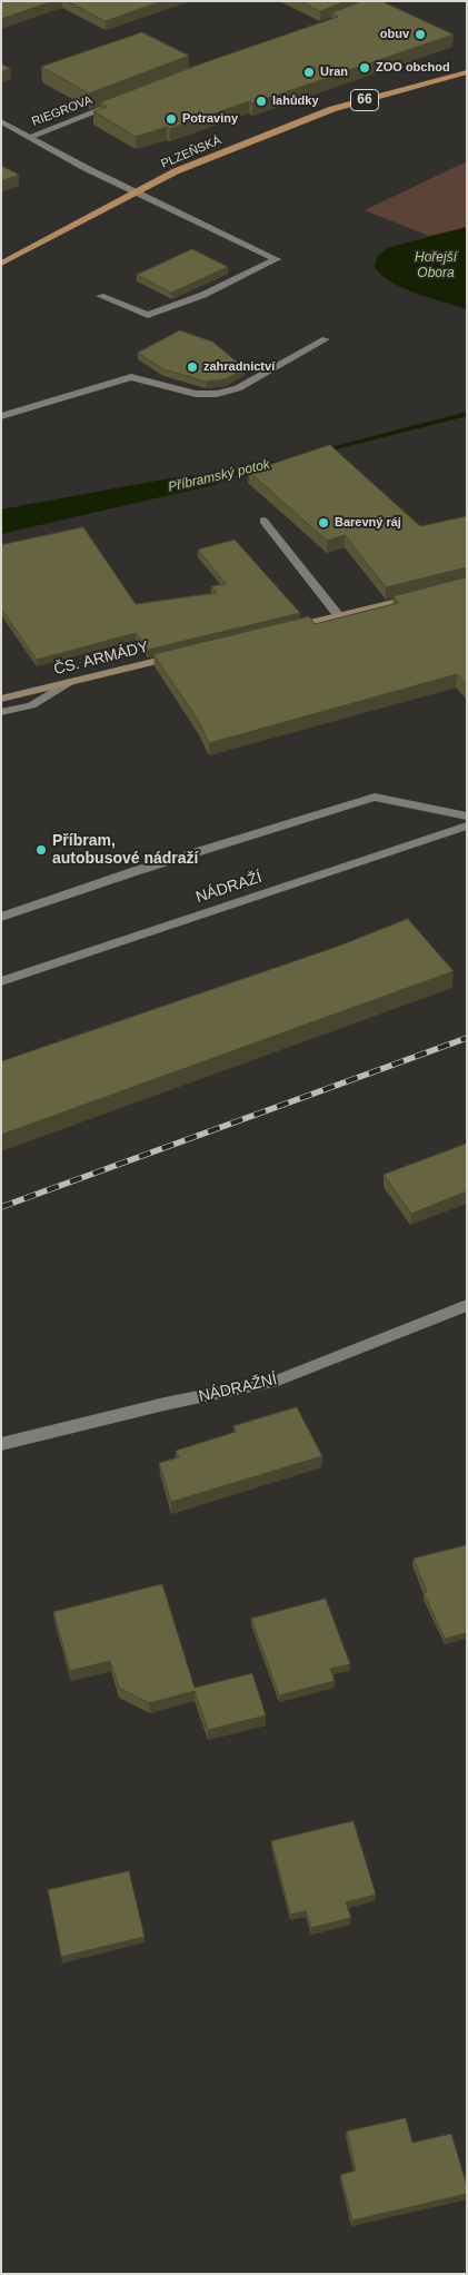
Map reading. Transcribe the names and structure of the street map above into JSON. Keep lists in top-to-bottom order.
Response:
{
  "streets": {
    "main road": ["66", "PLZEŇSKÁ"],
    "street": [
      "RIEGROVA",
      "ČS. ARMÁDY",
      "NÁDRAŽÍ",
      "NÁDRAŽNÍ"
    ]
  },
  "crossings": [
    ["RIEGROVA", "PLZEŇSKÁ"]
  ],
  "water": ["Hořejší Obora", "Příbramský potok"],
  "places": [
    "obuv",
    "ZOO obchod",
    "Uran",
    "lahůdky",
    "Potraviny",
    "zahradnictví",
    "Barevný ráj",
    "Příbram, autobusové nádraží"
  ]
}
